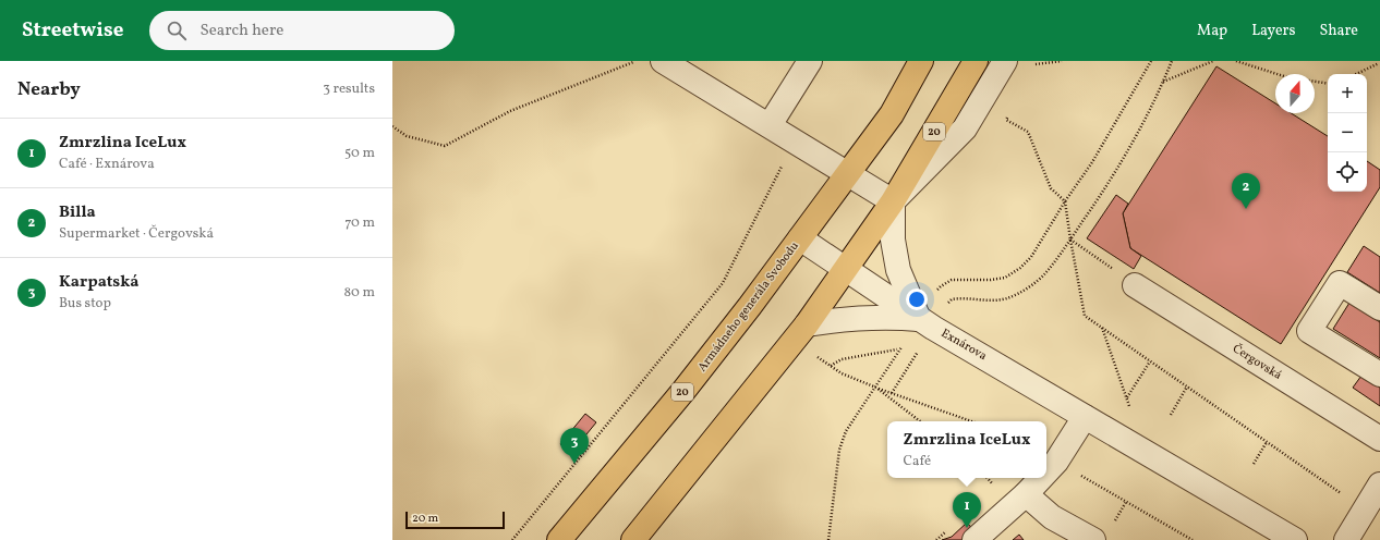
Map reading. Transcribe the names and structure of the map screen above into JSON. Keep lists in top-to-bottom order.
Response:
{
  "streets": {
    "main road": ["20", "Armádneho generála Svobodu"],
    "street": ["Exnárova", "Čergovská"]
  },
  "crossings": [
    ["20", "Exnárova"],
    ["Armádneho generála Svobodu", "Exnárova"]
  ],
  "scale_bar": "20 m",
  "north": "top",
  "page": {
    "header": "Streetwise",
    "search": "Search here",
    "nav": ["Map", "Layers", "Share"],
    "heading": ["Nearby", "3 results"],
    "map_buttons": ["+", "−"],
    "list": [
      {
        "mark": "1",
        "name": "Zmrzlina IceLux",
        "note": "Café · Exnárova",
        "value": "50 m"
      },
      {
        "mark": "2",
        "name": "Billa",
        "note": "Supermarket · Čergovská",
        "value": "70 m"
      },
      {
        "mark": "3",
        "name": "Karpatská",
        "note": "Bus stop",
        "value": "80 m"
      }
    ],
    "pins": ["2", "3", "1"],
    "popup": ["Zmrzlina IceLux", "Café"],
    "scale": "20 m"
  }
}
